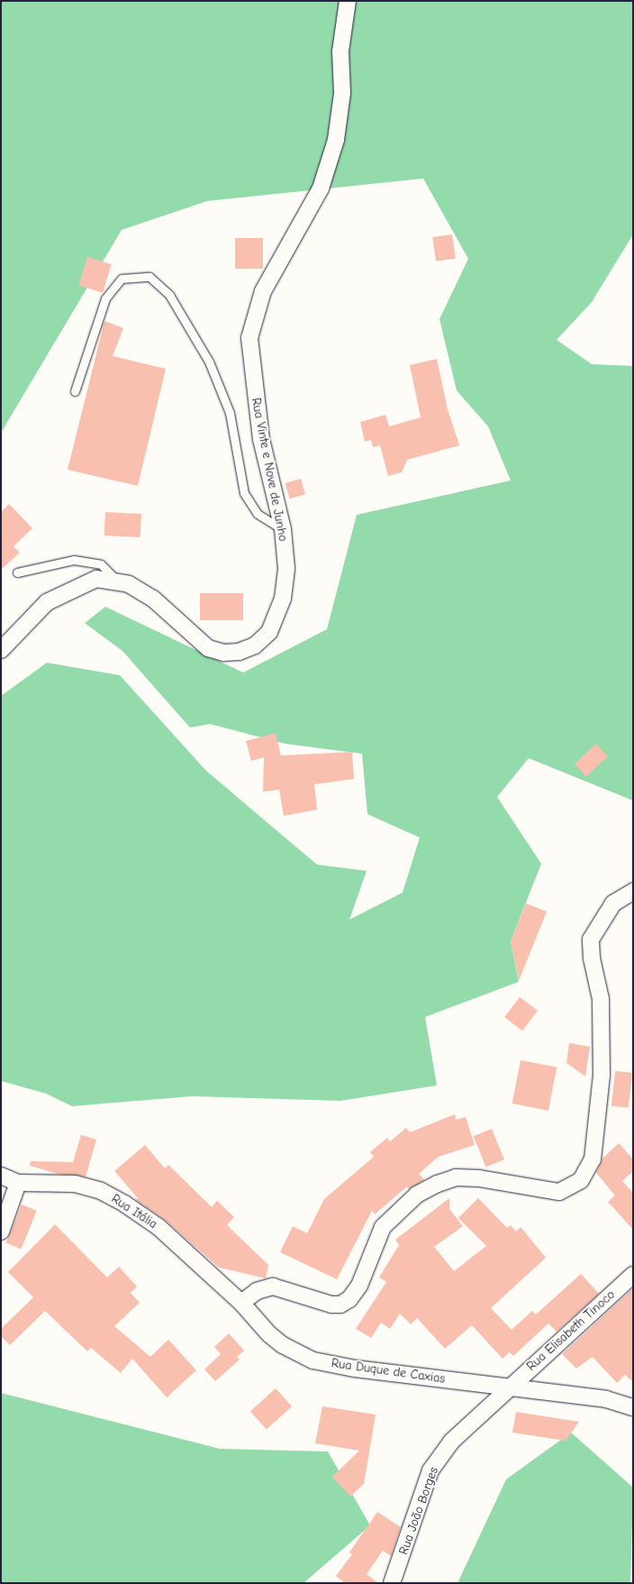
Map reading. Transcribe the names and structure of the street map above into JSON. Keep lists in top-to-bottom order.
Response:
{
  "streets": {
    "street": [
      "Rua Vinte e Nove de Junho",
      "Rua Itália",
      "Rua Elisabeth Tinoco",
      "Rua Duque de Caxias",
      "Rua João Borges"
    ]
  },
  "crossings": [
    ["Rua Itália", "Rua Duque de Caxias"],
    ["Rua Elisabeth Tinoco", "Rua Duque de Caxias"],
    ["Rua Elisabeth Tinoco", "Rua João Borges"],
    ["Rua Duque de Caxias", "Rua João Borges"]
  ]
}
